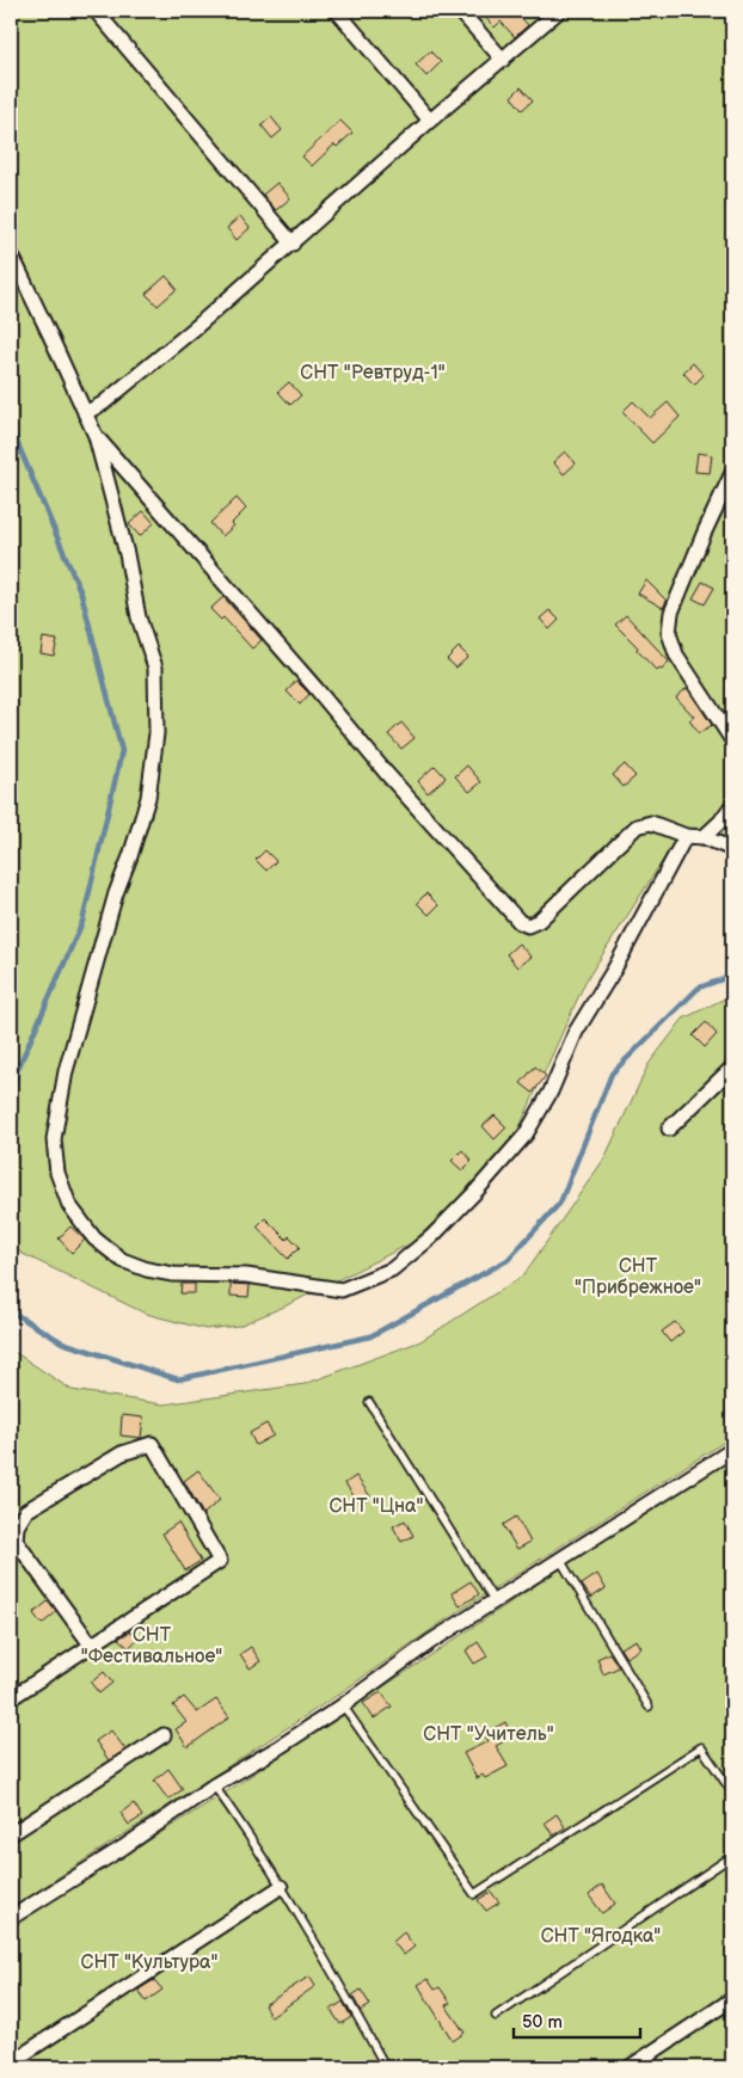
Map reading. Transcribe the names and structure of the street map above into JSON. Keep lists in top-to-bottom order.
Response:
{
  "parks": [
    "СНТ \"Ревтруд-1\"",
    "СНТ \"Прибрежное\"",
    "СНТ \"Цна\"",
    "СНТ \"Фестивальное\"",
    "СНТ \"Учитель\"",
    "СНТ \"Ягодка\"",
    "СНТ \"Культура\""
  ],
  "scale_bar": "50 m"
}
